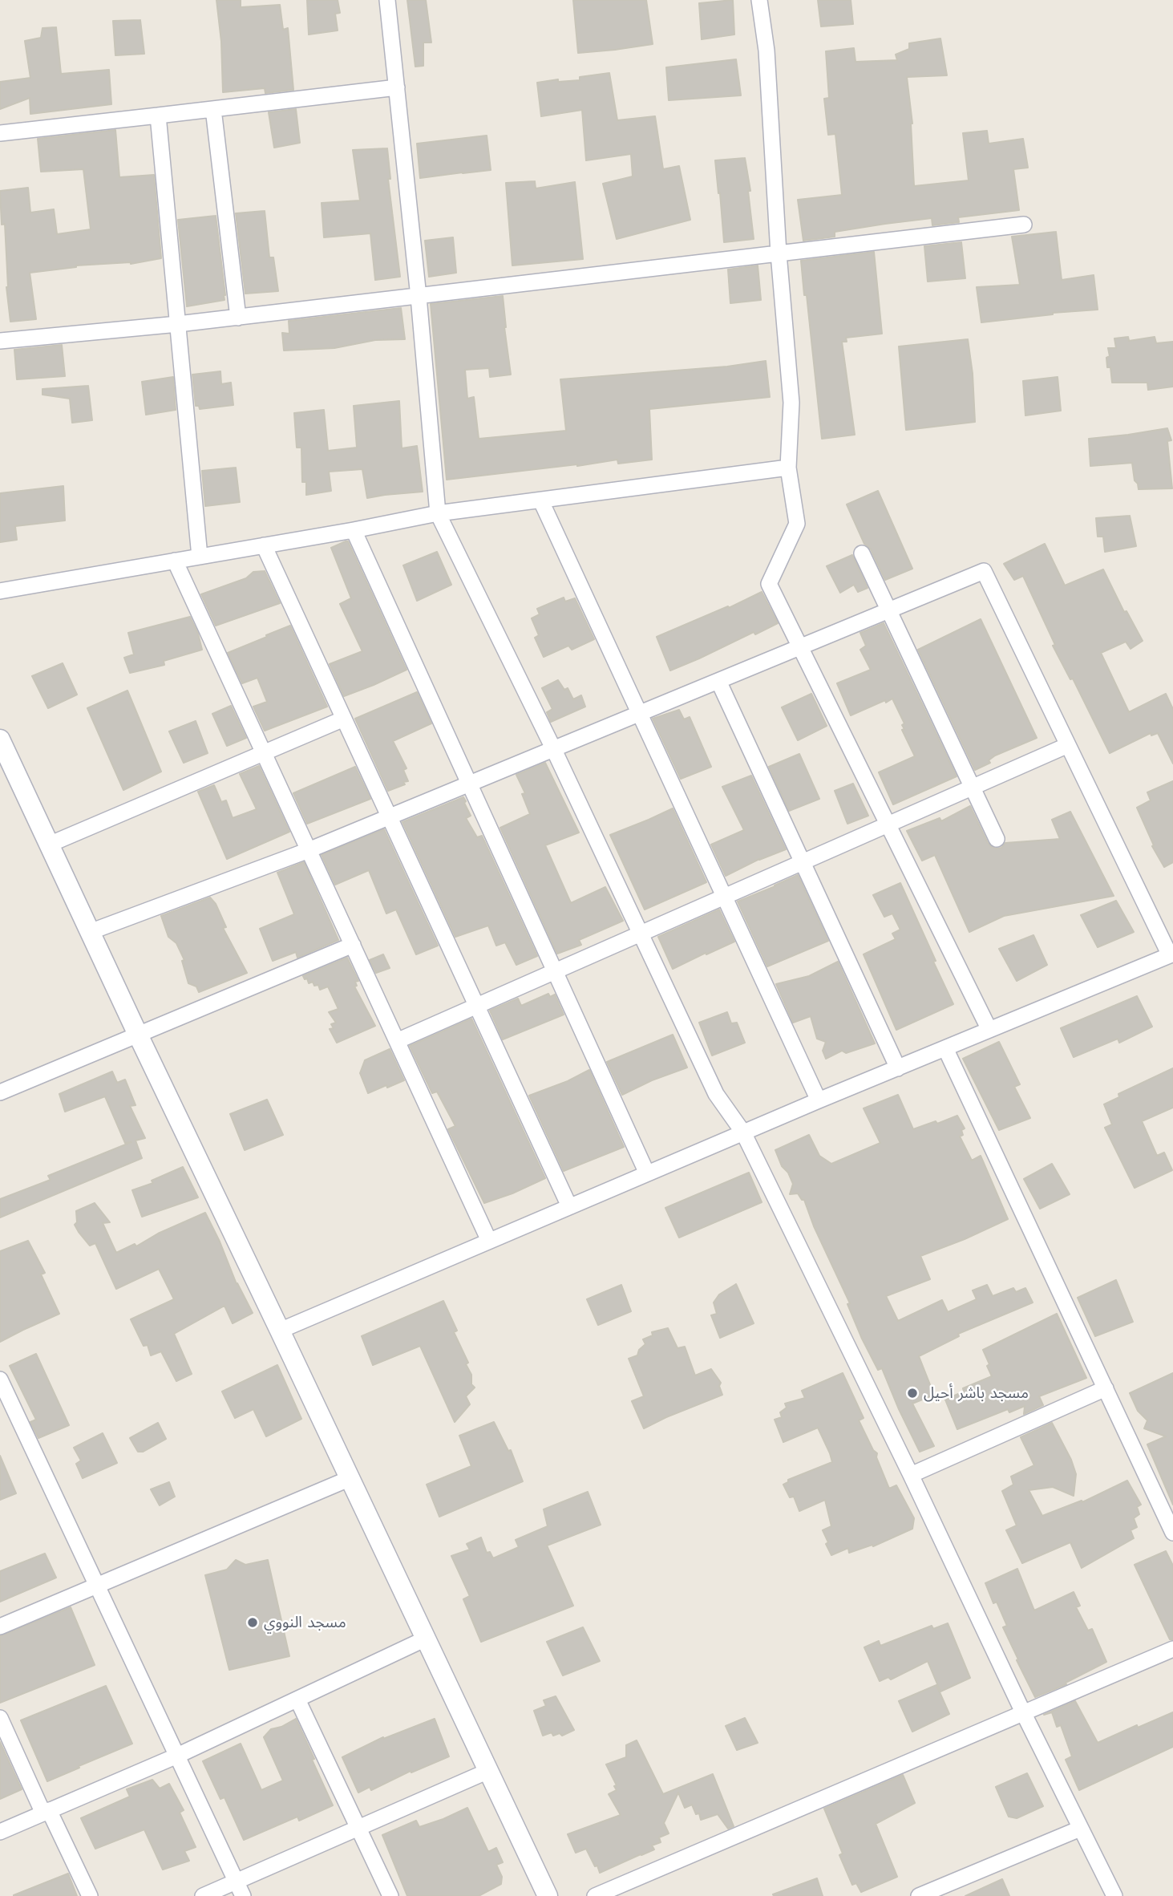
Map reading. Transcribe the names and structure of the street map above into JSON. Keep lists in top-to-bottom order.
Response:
{
  "places": ["مسجد باشر أحيل", "مسجد النووي"]
}
